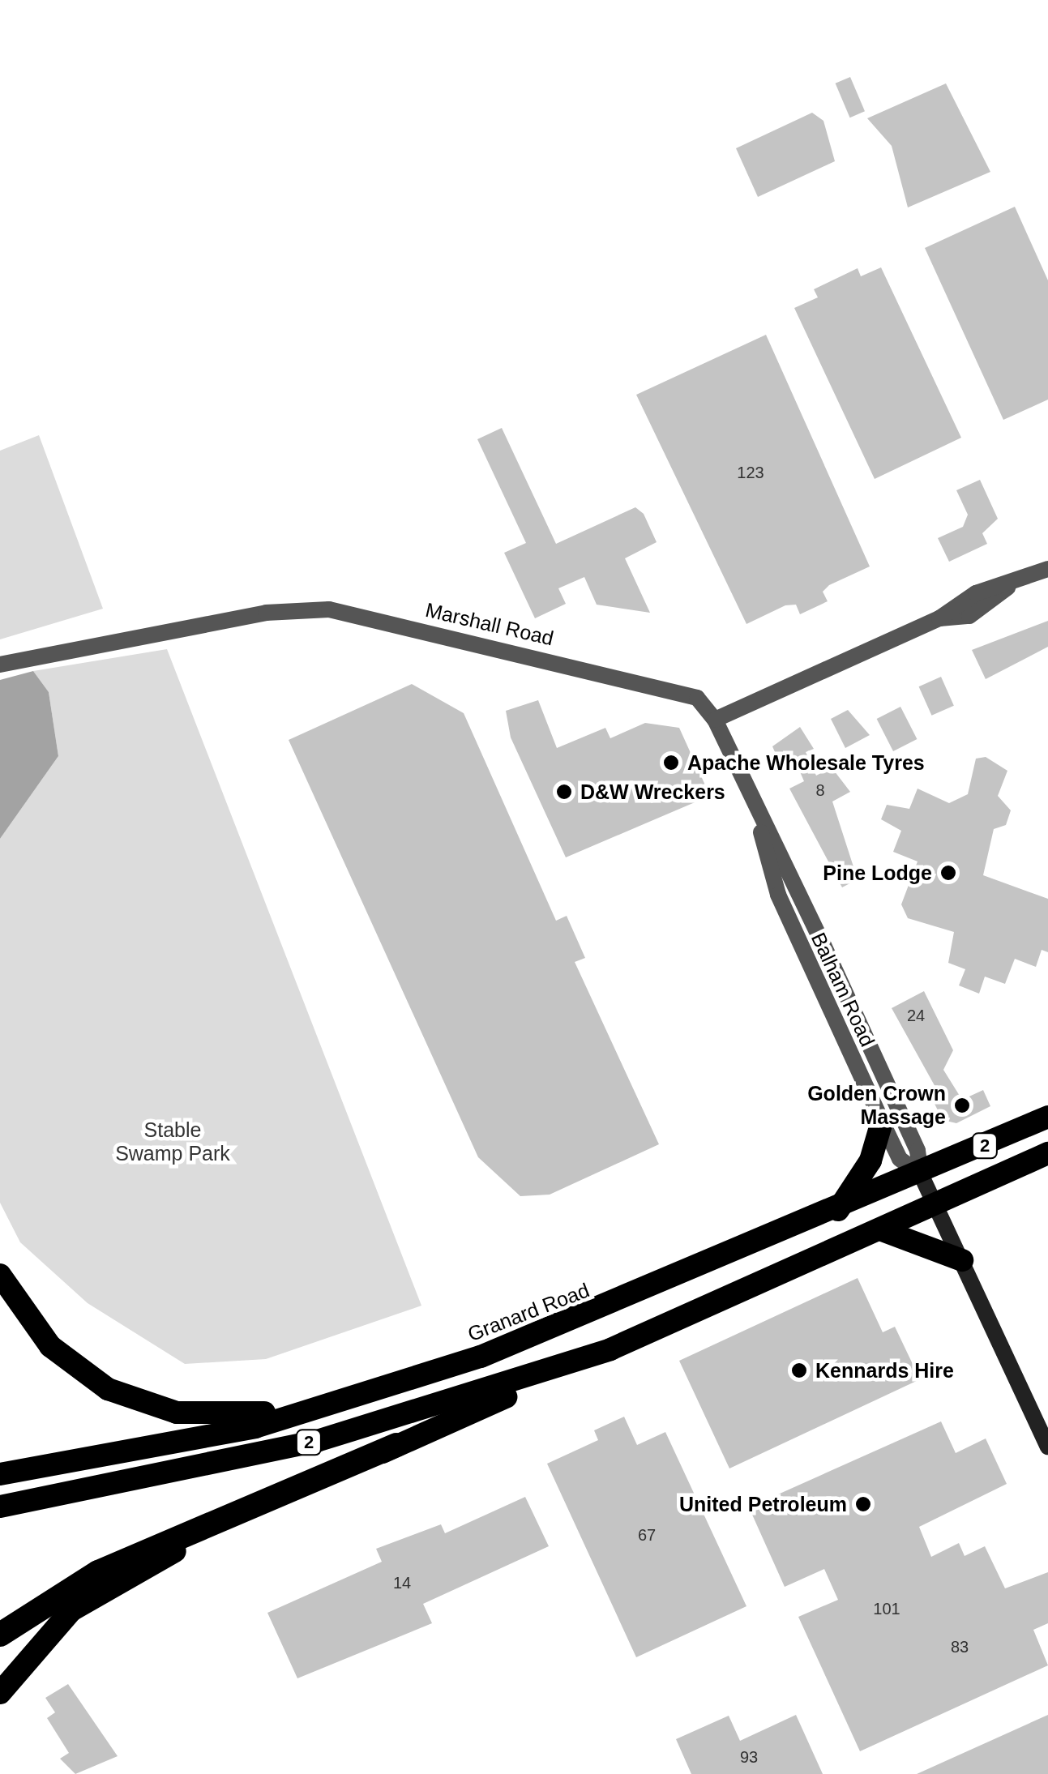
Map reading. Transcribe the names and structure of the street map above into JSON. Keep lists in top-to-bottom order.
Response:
{
  "streets": {
    "highway": ["2", "Granard Road"],
    "main road": ["Balham Road"],
    "street": ["Marshall Road"]
  },
  "crossings": [
    ["Marshall Road", "Balham Road"],
    ["Balham Road", "2"],
    ["Balham Road", "Granard Road"]
  ],
  "parks": ["Stable Swamp Park"],
  "places": [
    "Apache Wholesale Tyres",
    "D&W Wreckers",
    "Pine Lodge",
    "Golden Crown Massage",
    "Kennards Hire",
    "United Petroleum"
  ],
  "house_numbers": [
    "123",
    "8",
    "24",
    "67",
    "14",
    "101",
    "83",
    "93"
  ]
}
